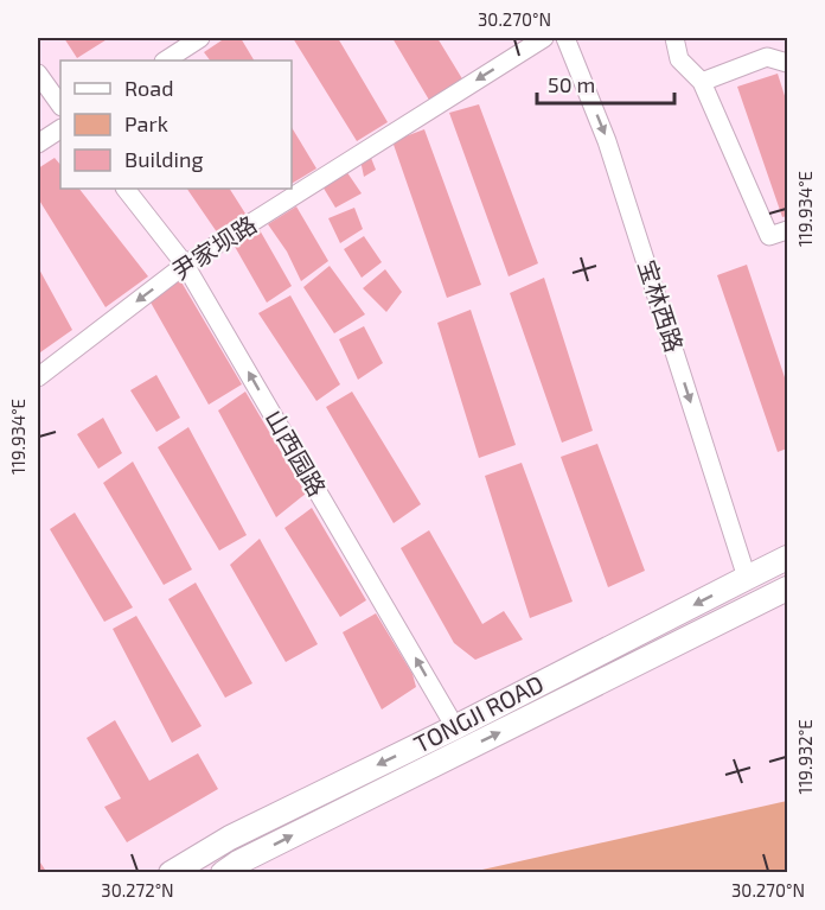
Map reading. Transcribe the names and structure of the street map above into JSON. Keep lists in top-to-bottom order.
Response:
{
  "streets": {
    "main road": ["TONGJI ROAD"],
    "street": ["尹家坝路", "宝林西路", "山西园路"]
  },
  "crossings": [
    ["尹家坝路", "山西园路"],
    ["宝林西路", "TONGJI ROAD"],
    ["山西园路", "TONGJI ROAD"]
  ],
  "one_way": ["尹家坝路", "宝林西路", "山西园路"],
  "legend": ["Road", "Park", "Building"],
  "scale_bar": "50 m",
  "coordinates": [
    "30.270°N",
    "119.934°E",
    "119.932°E",
    "30.272°N"
  ]
}
